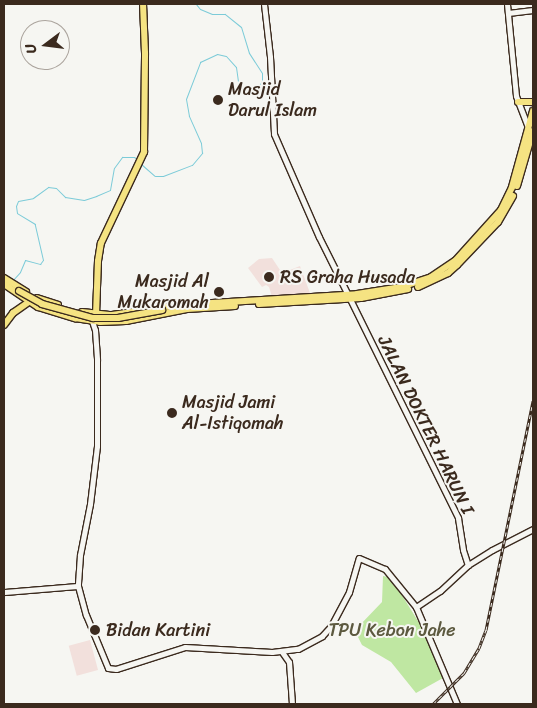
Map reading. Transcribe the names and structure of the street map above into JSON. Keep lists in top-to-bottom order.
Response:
{
  "streets": {
    "street": ["JALAN DOKTER HARUN I"]
  },
  "parks": ["TPU Kebon Jahe"],
  "places": [
    "Masjid Darul Islam",
    "RS Graha Husada",
    "Masjid Al Mukaromah",
    "Masjid Jami Al-Istiqomah",
    "Bidan Kartini"
  ],
  "north": "left"
}
